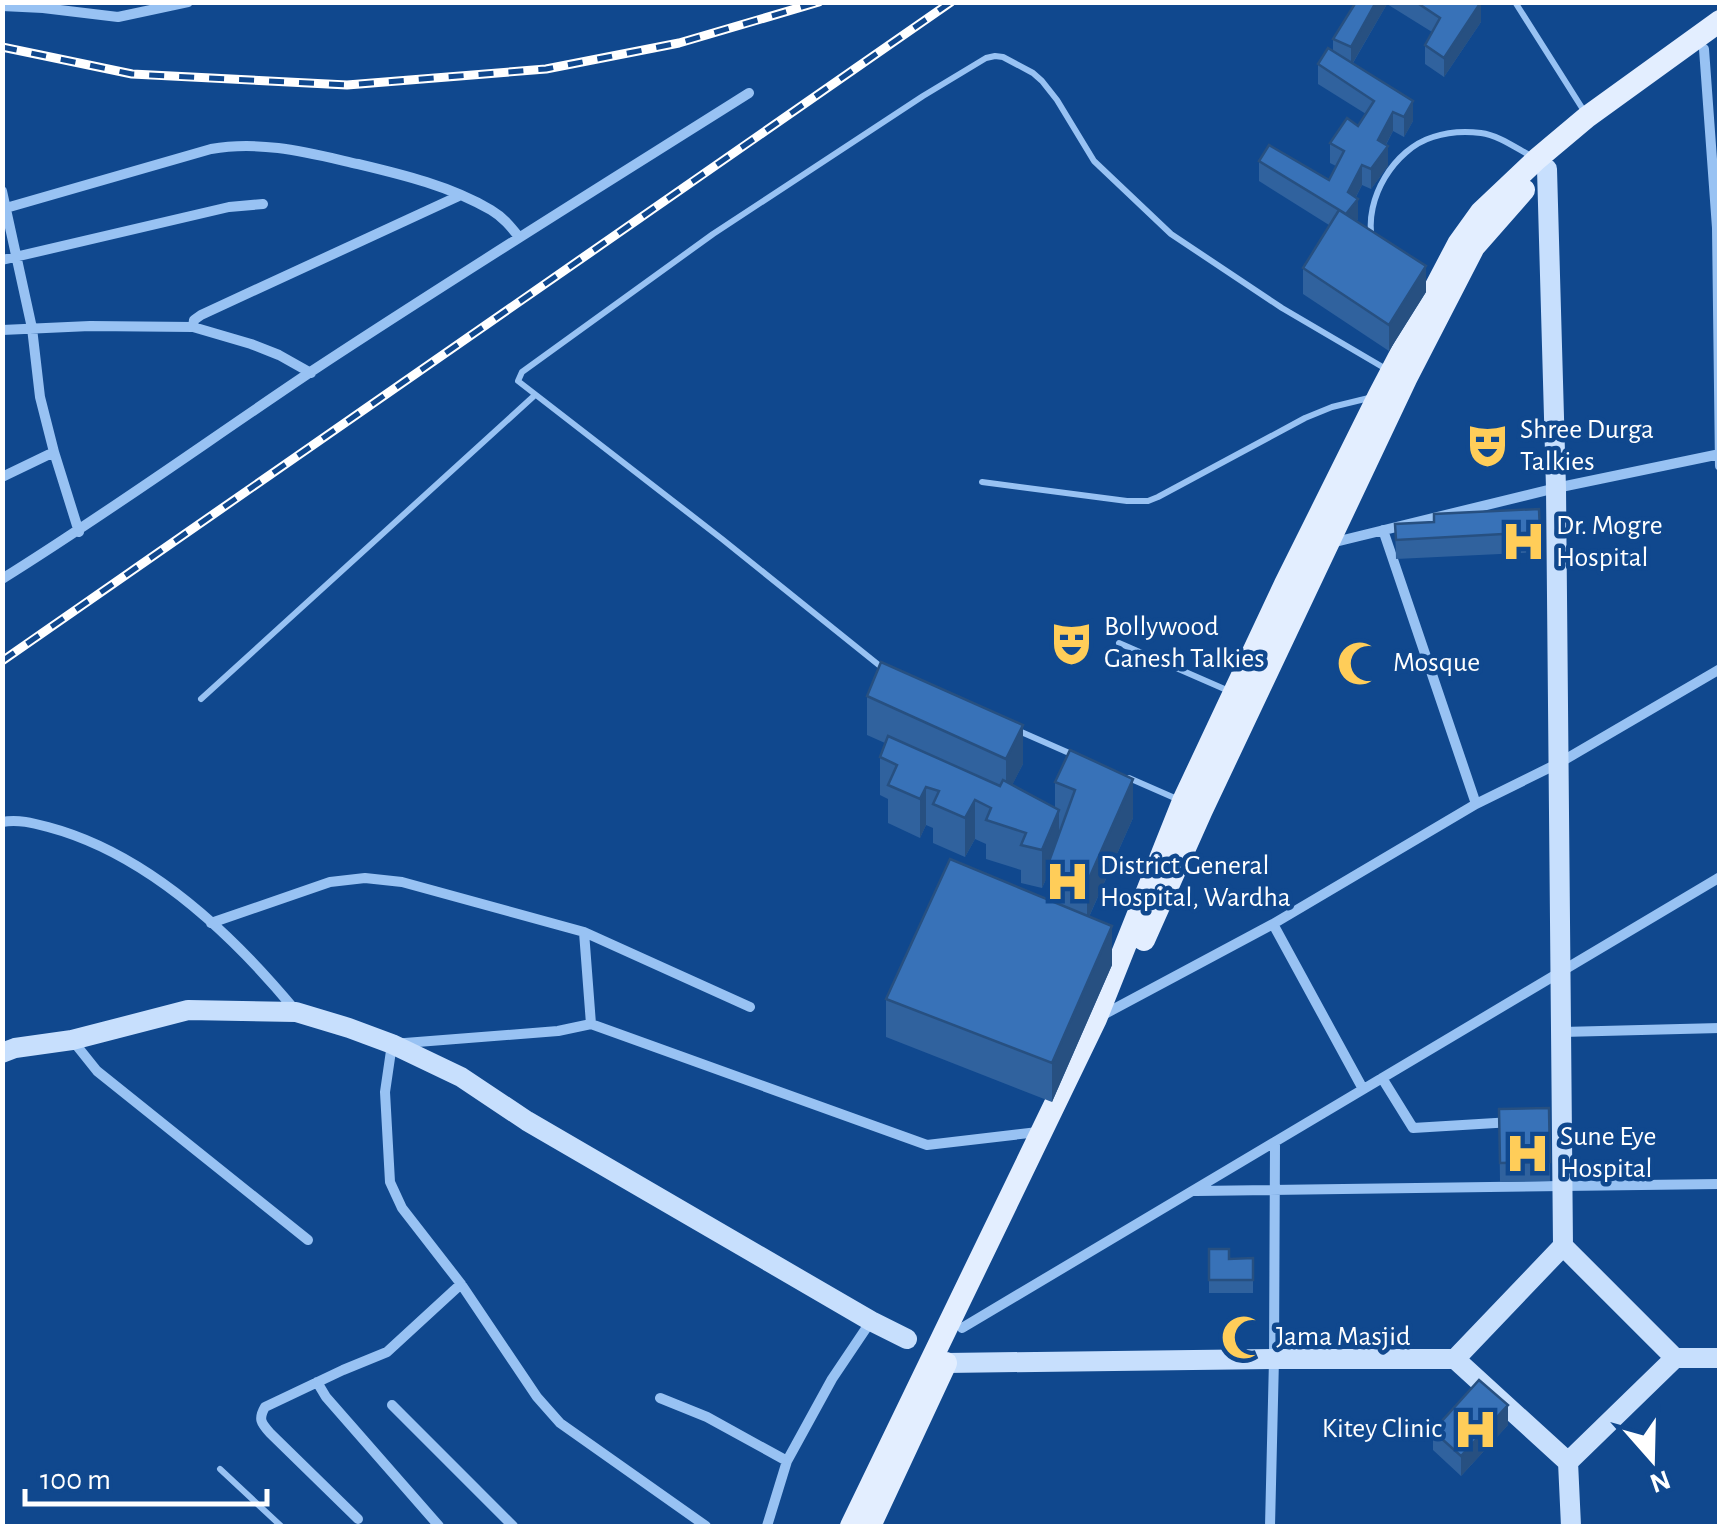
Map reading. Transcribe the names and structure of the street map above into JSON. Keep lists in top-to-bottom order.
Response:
{
  "places": {
    "theatre": ["Shree Durga Talkies", "Bollywood Ganesh Talkies"],
    "hospital": [
      "Dr. Mogre Hospital",
      "District General Hospital, Wardha",
      "Sune Eye Hospital",
      "Kitey Clinic"
    ],
    "mosque": ["Mosque", "Jama Masjid"]
  },
  "scale_bar": "100 m",
  "north": "bottom"
}
